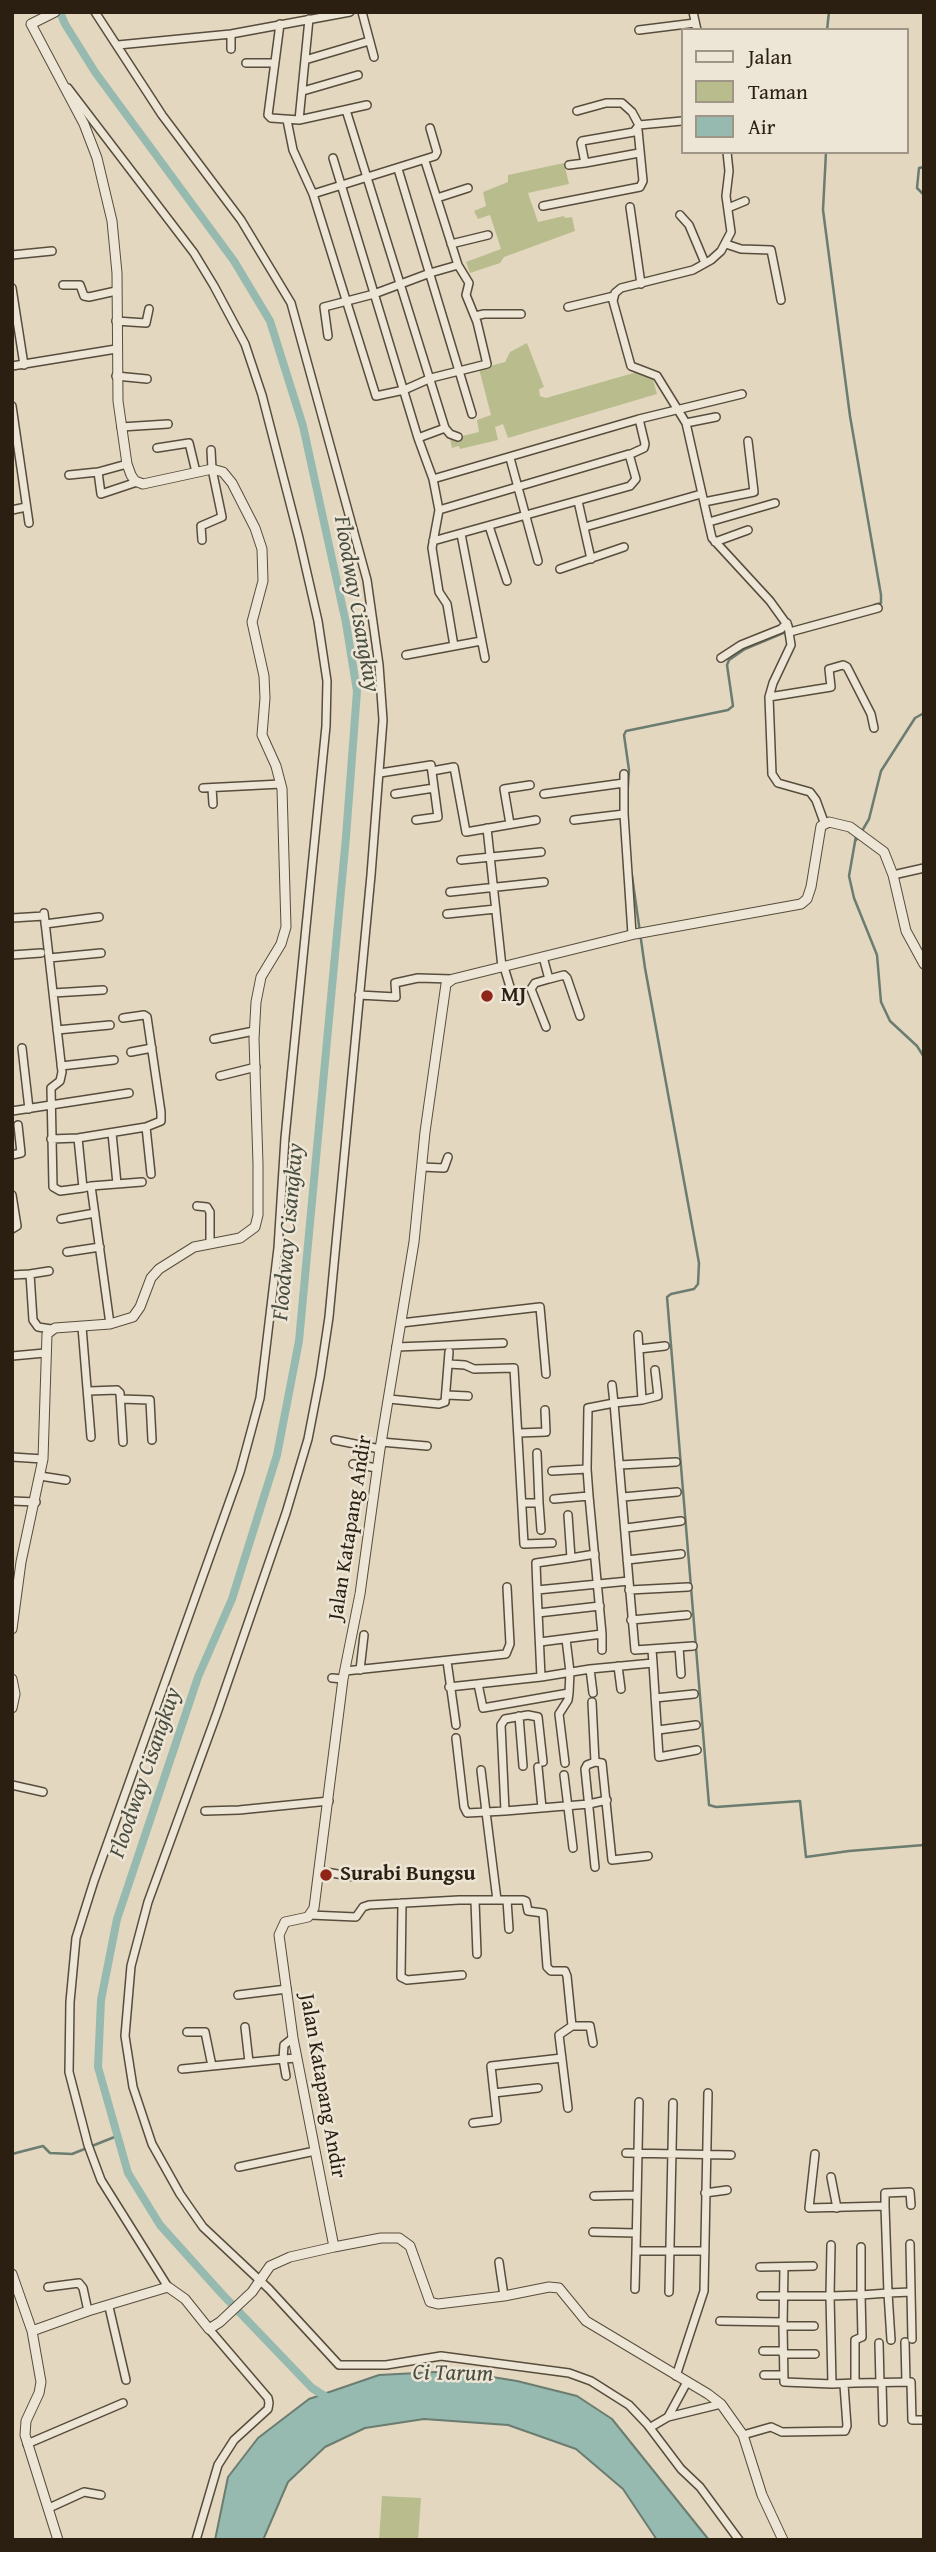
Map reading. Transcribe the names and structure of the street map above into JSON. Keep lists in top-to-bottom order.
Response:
{
  "streets": {
    "street": ["Jalan Katapang Andir"]
  },
  "water": ["Floodway Cisangkuy", "Ci Tarum"],
  "places": ["MJ", "Surabi Bungsu"],
  "legend": ["Jalan", "Taman", "Air"]
}
